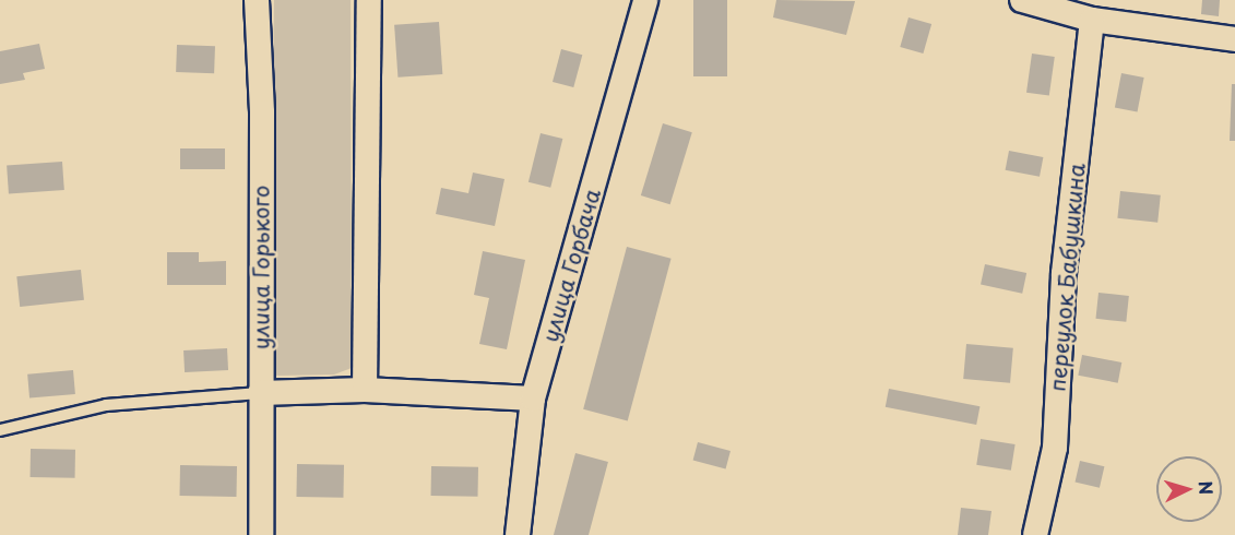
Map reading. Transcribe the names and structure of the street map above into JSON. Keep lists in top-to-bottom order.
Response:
{
  "streets": {
    "street": ["улица Горбача", "улица Горького", "переулок Бабушкина"]
  },
  "north": "right"
}
